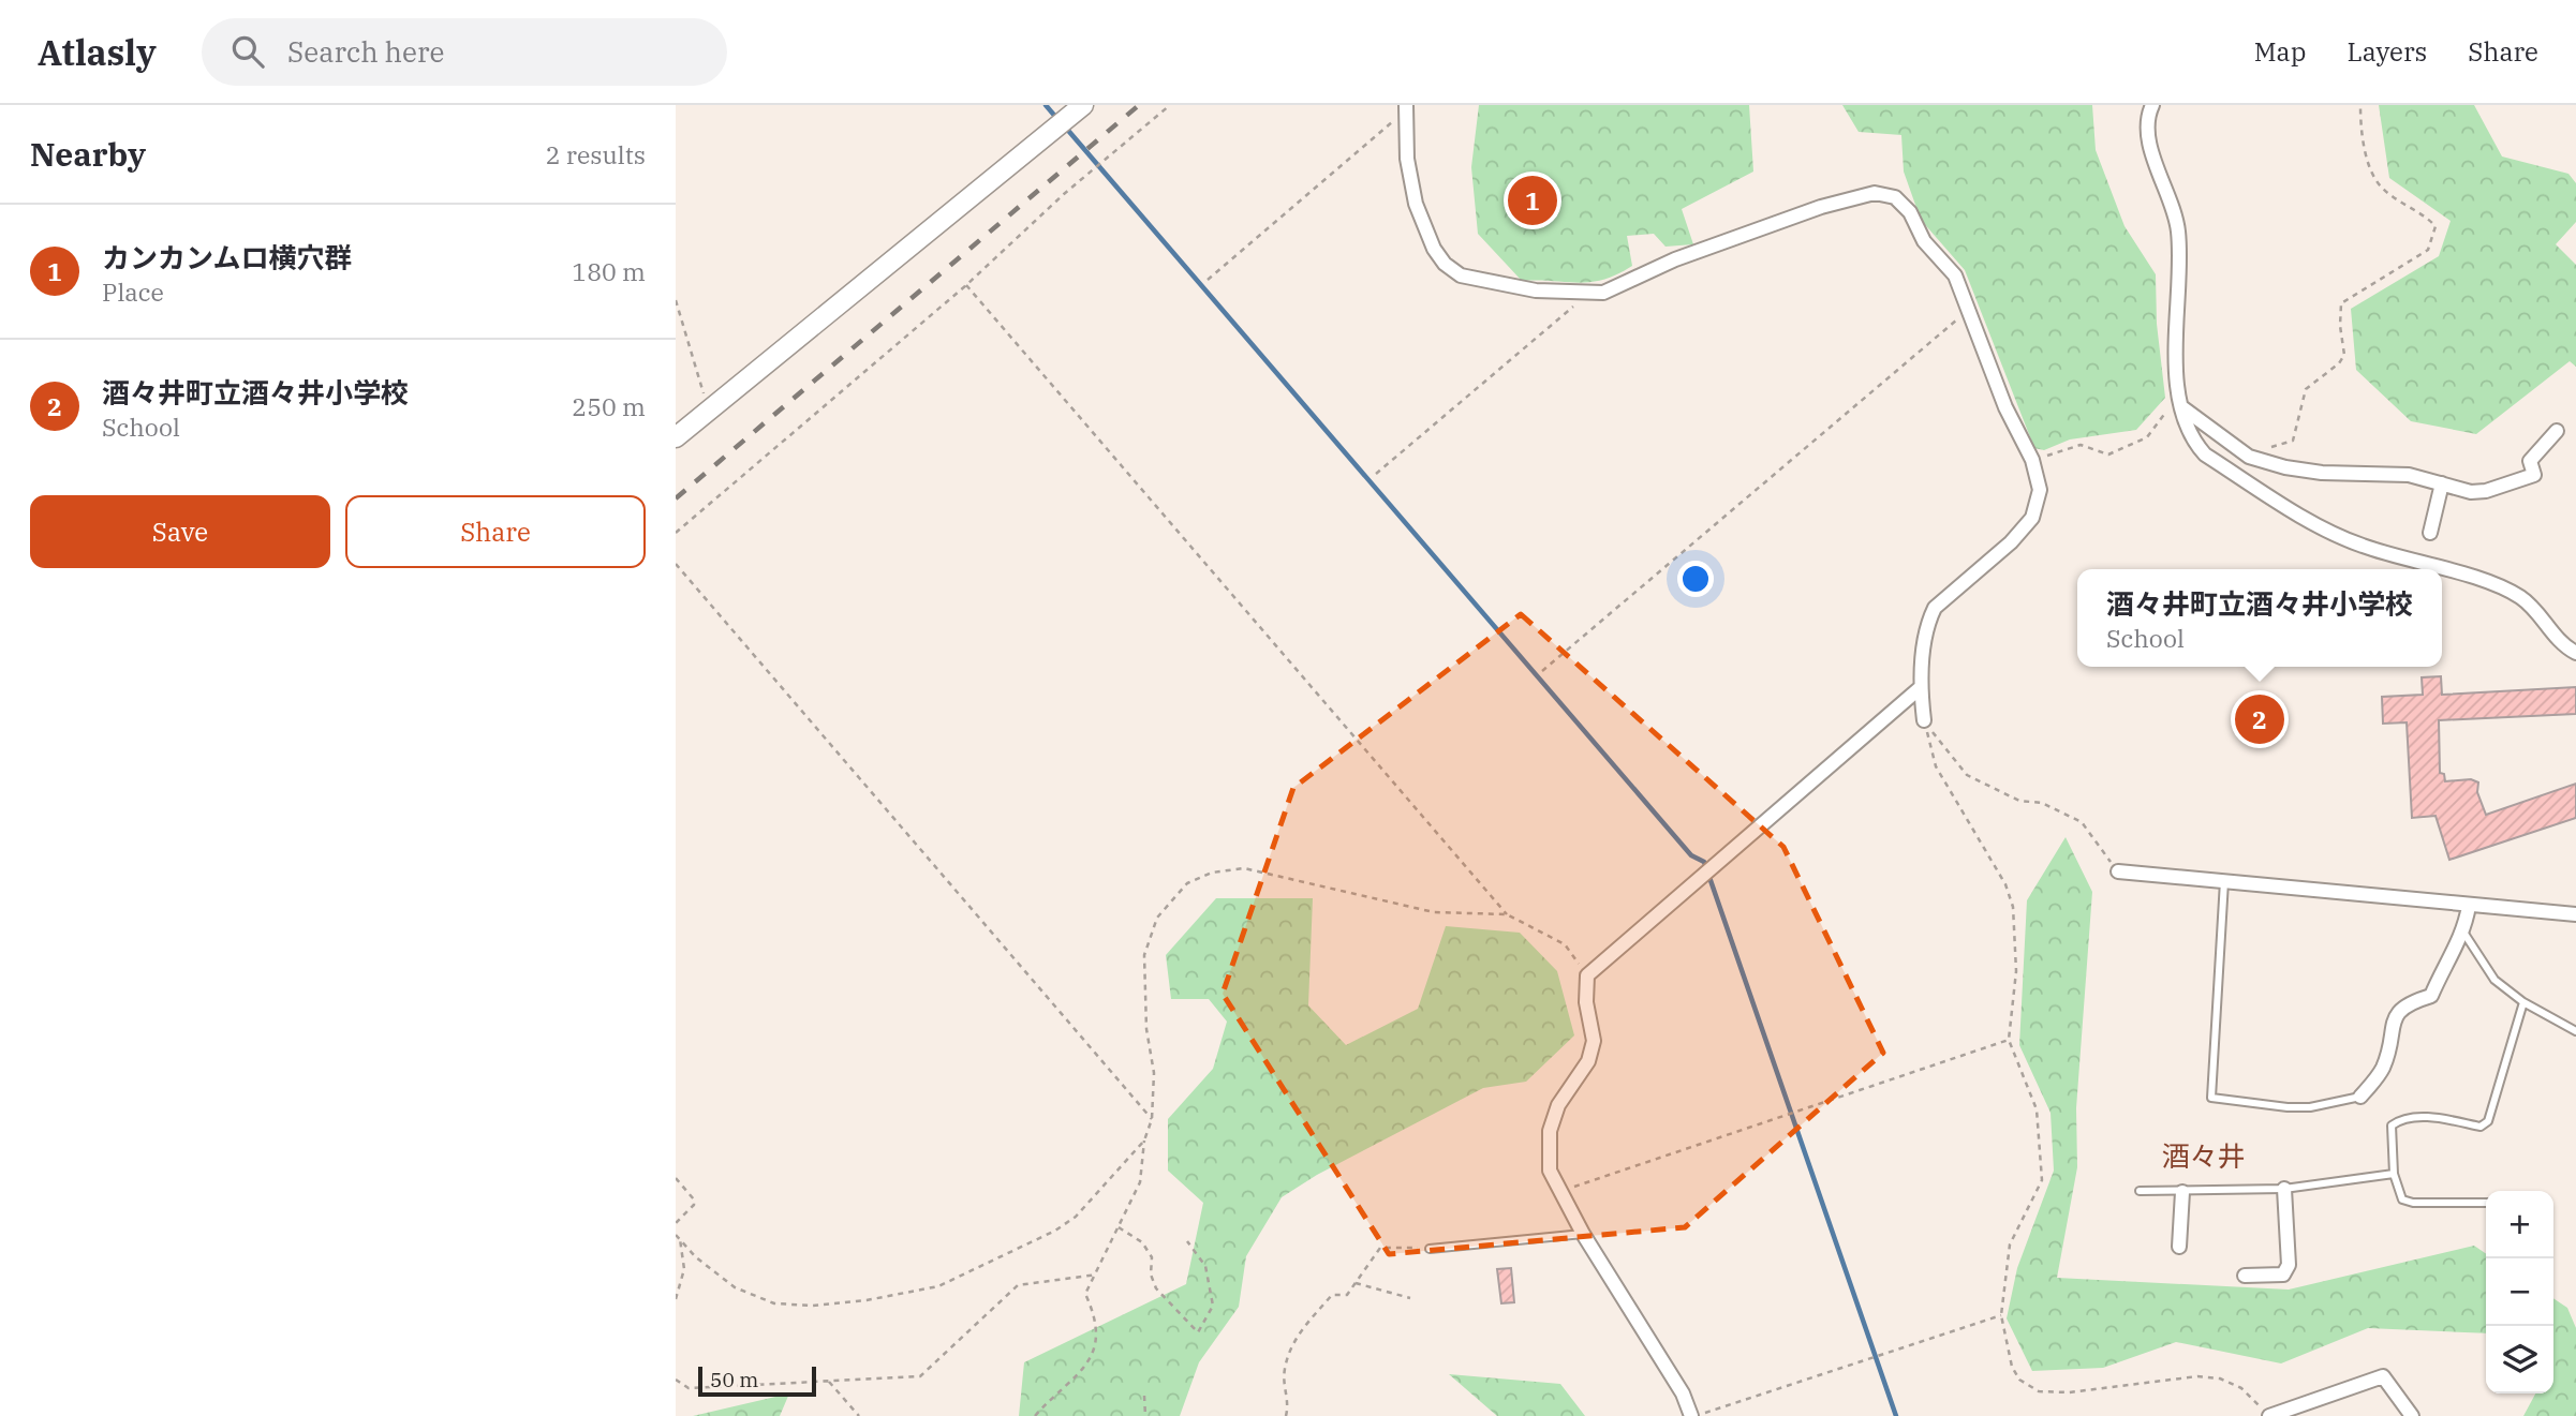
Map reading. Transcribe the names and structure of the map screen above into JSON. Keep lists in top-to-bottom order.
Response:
{
  "districts": ["酒々井"],
  "scale_bar": "50 m",
  "page": {
    "header": "Atlasly",
    "search": "Search here",
    "nav": ["Map", "Layers", "Share"],
    "heading": ["Nearby", "2 results"],
    "pins": ["1", "2"],
    "list": [
      {
        "mark": "1",
        "name": "カンカンムロ横穴群",
        "note": "Place",
        "value": "180 m"
      },
      {
        "mark": "2",
        "name": "酒々井町立酒々井小学校",
        "note": "School",
        "value": "250 m"
      }
    ],
    "buttons": ["Save", "Share"],
    "popup": ["酒々井町立酒々井小学校", "School"],
    "map_buttons": ["+", "−"],
    "scale": "50 m"
  }
}
